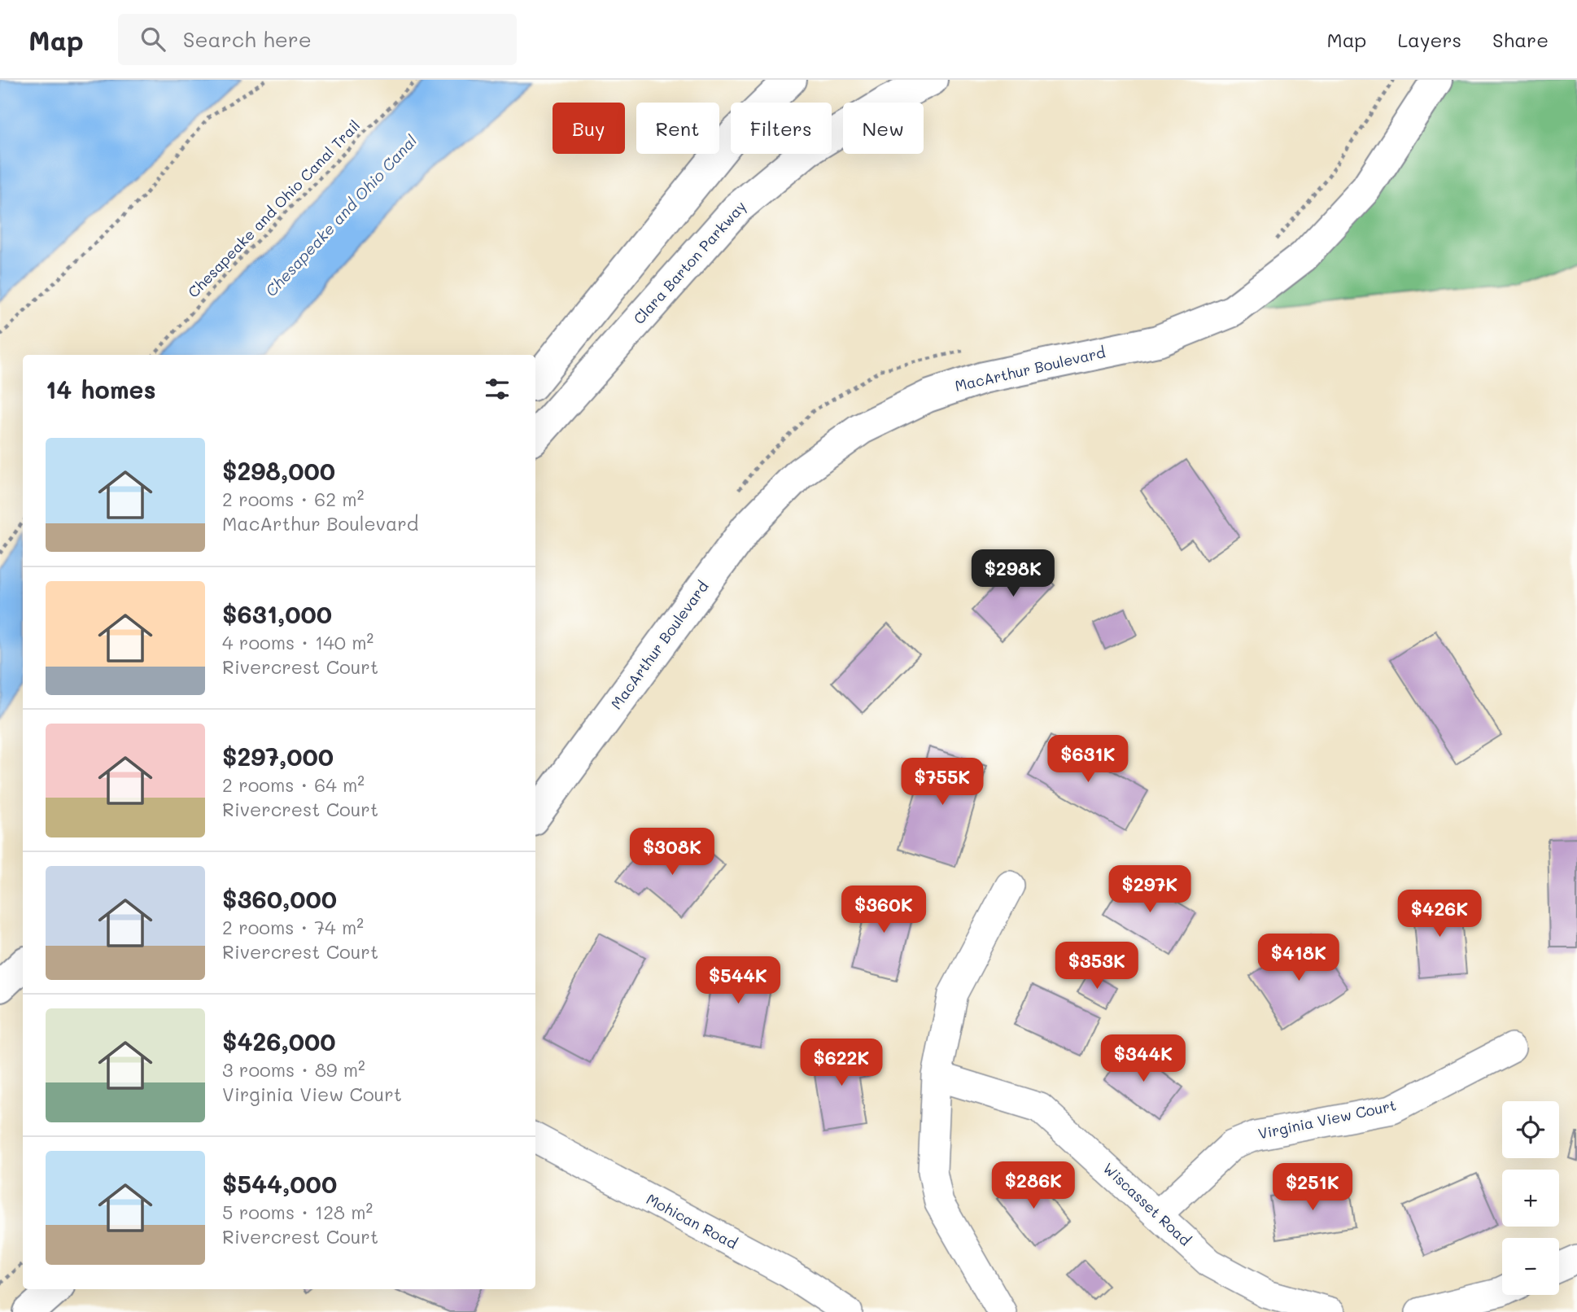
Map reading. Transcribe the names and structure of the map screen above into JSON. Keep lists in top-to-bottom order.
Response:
{
  "streets": {
    "main road": ["Clara Barton Parkway", "MacArthur Boulevard"],
    "street": ["Virginia View Court", "Wiscasset Road", "Mohican Road"],
    "path": ["Chesapeake and Ohio Canal Trail"]
  },
  "crossings": [
    ["Virginia View Court", "Wiscasset Road"]
  ],
  "water": ["Chesapeake and Ohio Canal"],
  "page": {
    "header": "Map",
    "search": "Search here",
    "nav": ["Map", "Layers", "Share"],
    "chip": [
      "Buy",
      "Rent",
      "Filters",
      "New"
    ],
    "heading": "14 homes",
    "list": [
      {
        "name": "$298,000",
        "note": "2 rooms · 62 m² · MacArthur Boulevard"
      },
      {
        "name": "$631,000",
        "note": "4 rooms · 140 m² · Rivercrest Court"
      },
      {
        "name": "$297,000",
        "note": "2 rooms · 64 m² · Rivercrest Court"
      },
      {
        "name": "$360,000",
        "note": "2 rooms · 74 m² · Rivercrest Court"
      },
      {
        "name": "$426,000",
        "note": "3 rooms · 89 m² · Virginia View Court"
      },
      {
        "name": "$544,000",
        "note": "5 rooms · 128 m² · Rivercrest Court"
      }
    ],
    "price": [
      "$298K",
      "$631K",
      "$755K",
      "$308K",
      "$297K",
      "$360K",
      "$426K",
      "$418K",
      "$353K",
      "$544K",
      "$344K",
      "$622K",
      "$286K",
      "$251K"
    ],
    "map_buttons": ["+", "−"]
  }
}
